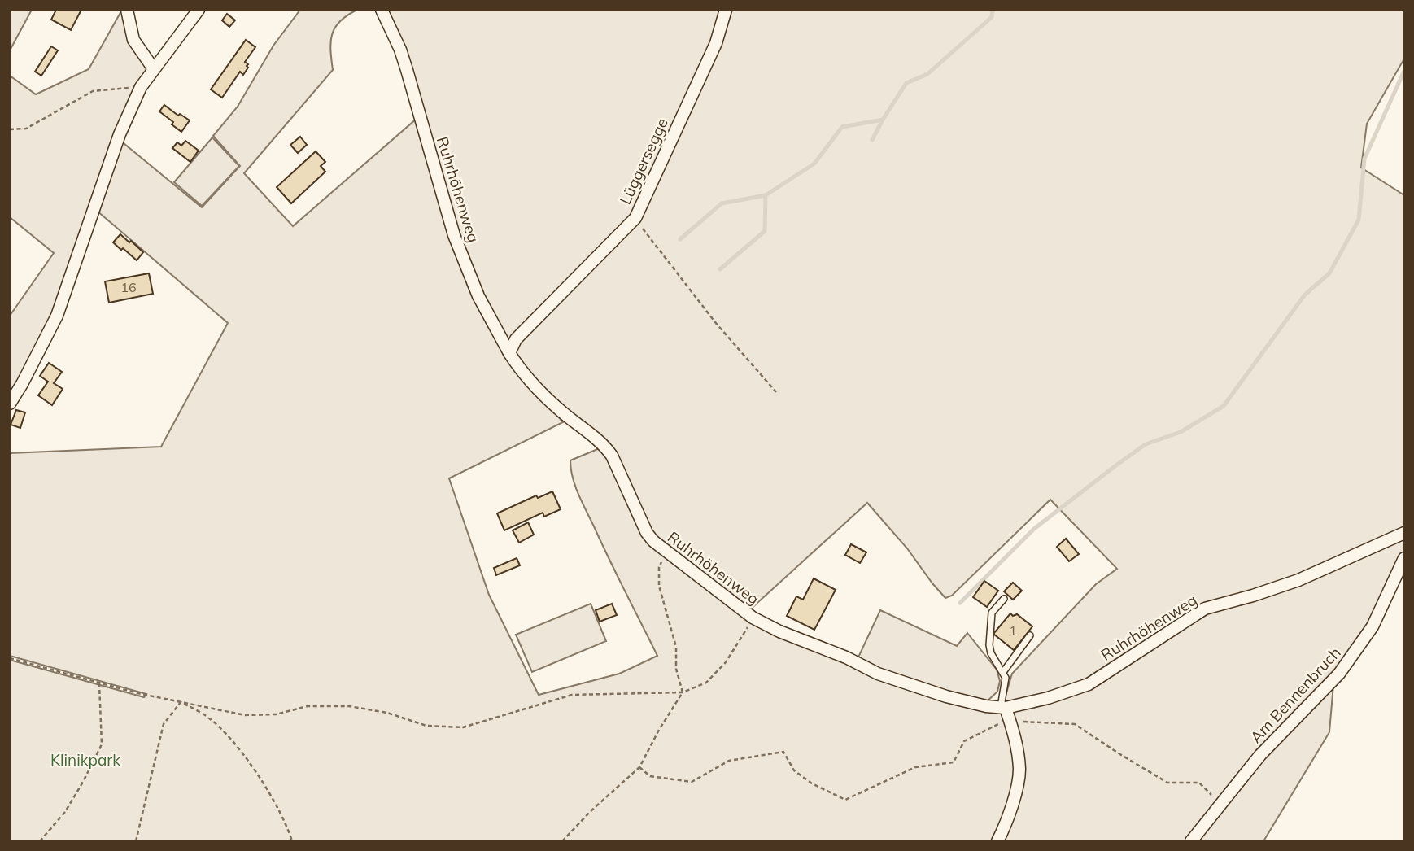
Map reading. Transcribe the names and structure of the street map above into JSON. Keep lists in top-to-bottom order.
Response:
{
  "streets": {
    "street": ["Lüggersegge", "Ruhrhöhenweg", "Am Bennenbruch"]
  },
  "crossings": [
    ["Lüggersegge", "Ruhrhöhenweg"]
  ],
  "parks": ["Klinikpark"],
  "house_numbers": ["16", "1"]
}
